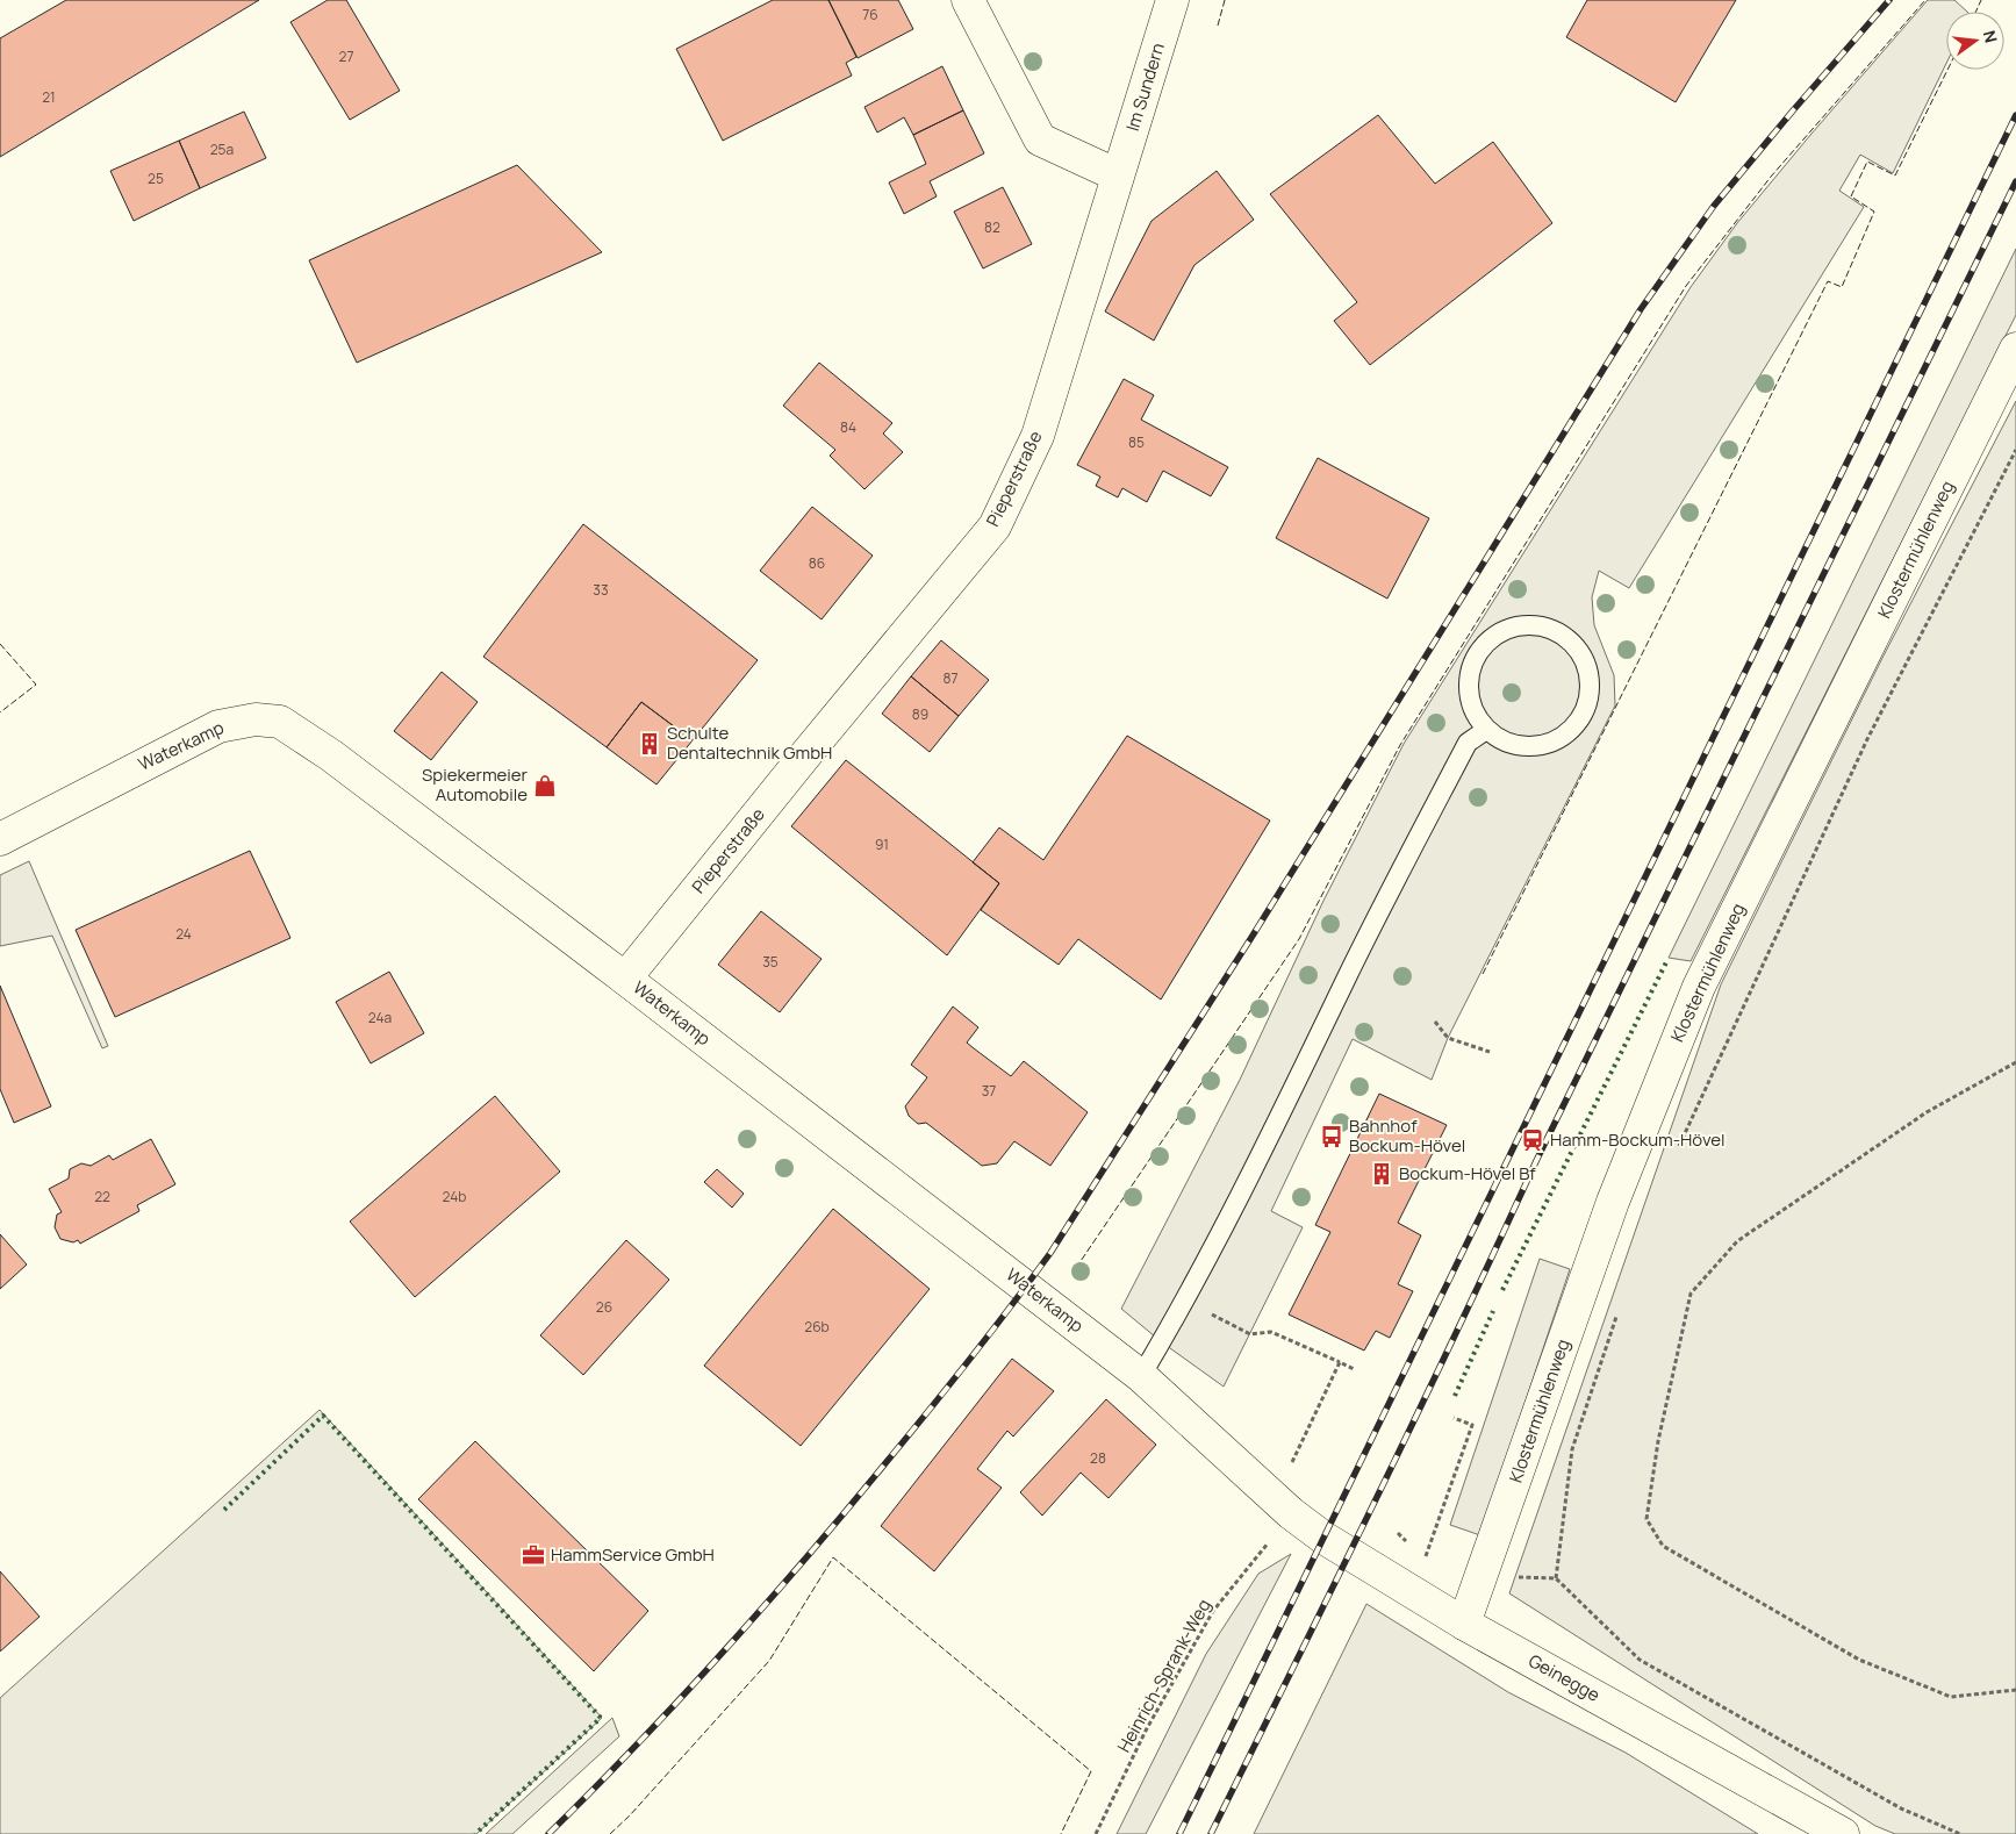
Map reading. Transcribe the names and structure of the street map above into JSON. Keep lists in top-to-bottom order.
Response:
{
  "streets": {
    "street": [
      "Im Sundern",
      "Pieperstraße",
      "Klostermühlenweg",
      "Waterkamp",
      "Geinegge"
    ],
    "path": ["Heinrich-Sprank-Weg"]
  },
  "crossings": [
    ["Im Sundern", "Pieperstraße"],
    ["Pieperstraße", "Waterkamp"],
    ["Klostermühlenweg", "Geinegge"],
    ["Waterkamp", "Heinrich-Sprank-Weg"],
    ["Waterkamp", "Geinegge"],
    ["Heinrich-Sprank-Weg", "Geinegge"]
  ],
  "places": {
    "building": ["Schulte Dentaltechnik GmbH", "Bockum-Hövel Bf"],
    "shop": ["Spiekermeier Automobile"],
    "bus stop": ["Bahnhof Bockum-Hövel"],
    "station": ["Hamm-Bockum-Hövel"],
    "office": ["HammService GmbH"]
  },
  "house_numbers": [
    "76",
    "27",
    "21",
    "25a",
    "25",
    "82",
    "84",
    "85",
    "86",
    "33",
    "87",
    "89",
    "91",
    "24",
    "35",
    "24a",
    "37",
    "22",
    "24b",
    "26",
    "26b",
    "28"
  ],
  "north": "right"
}
